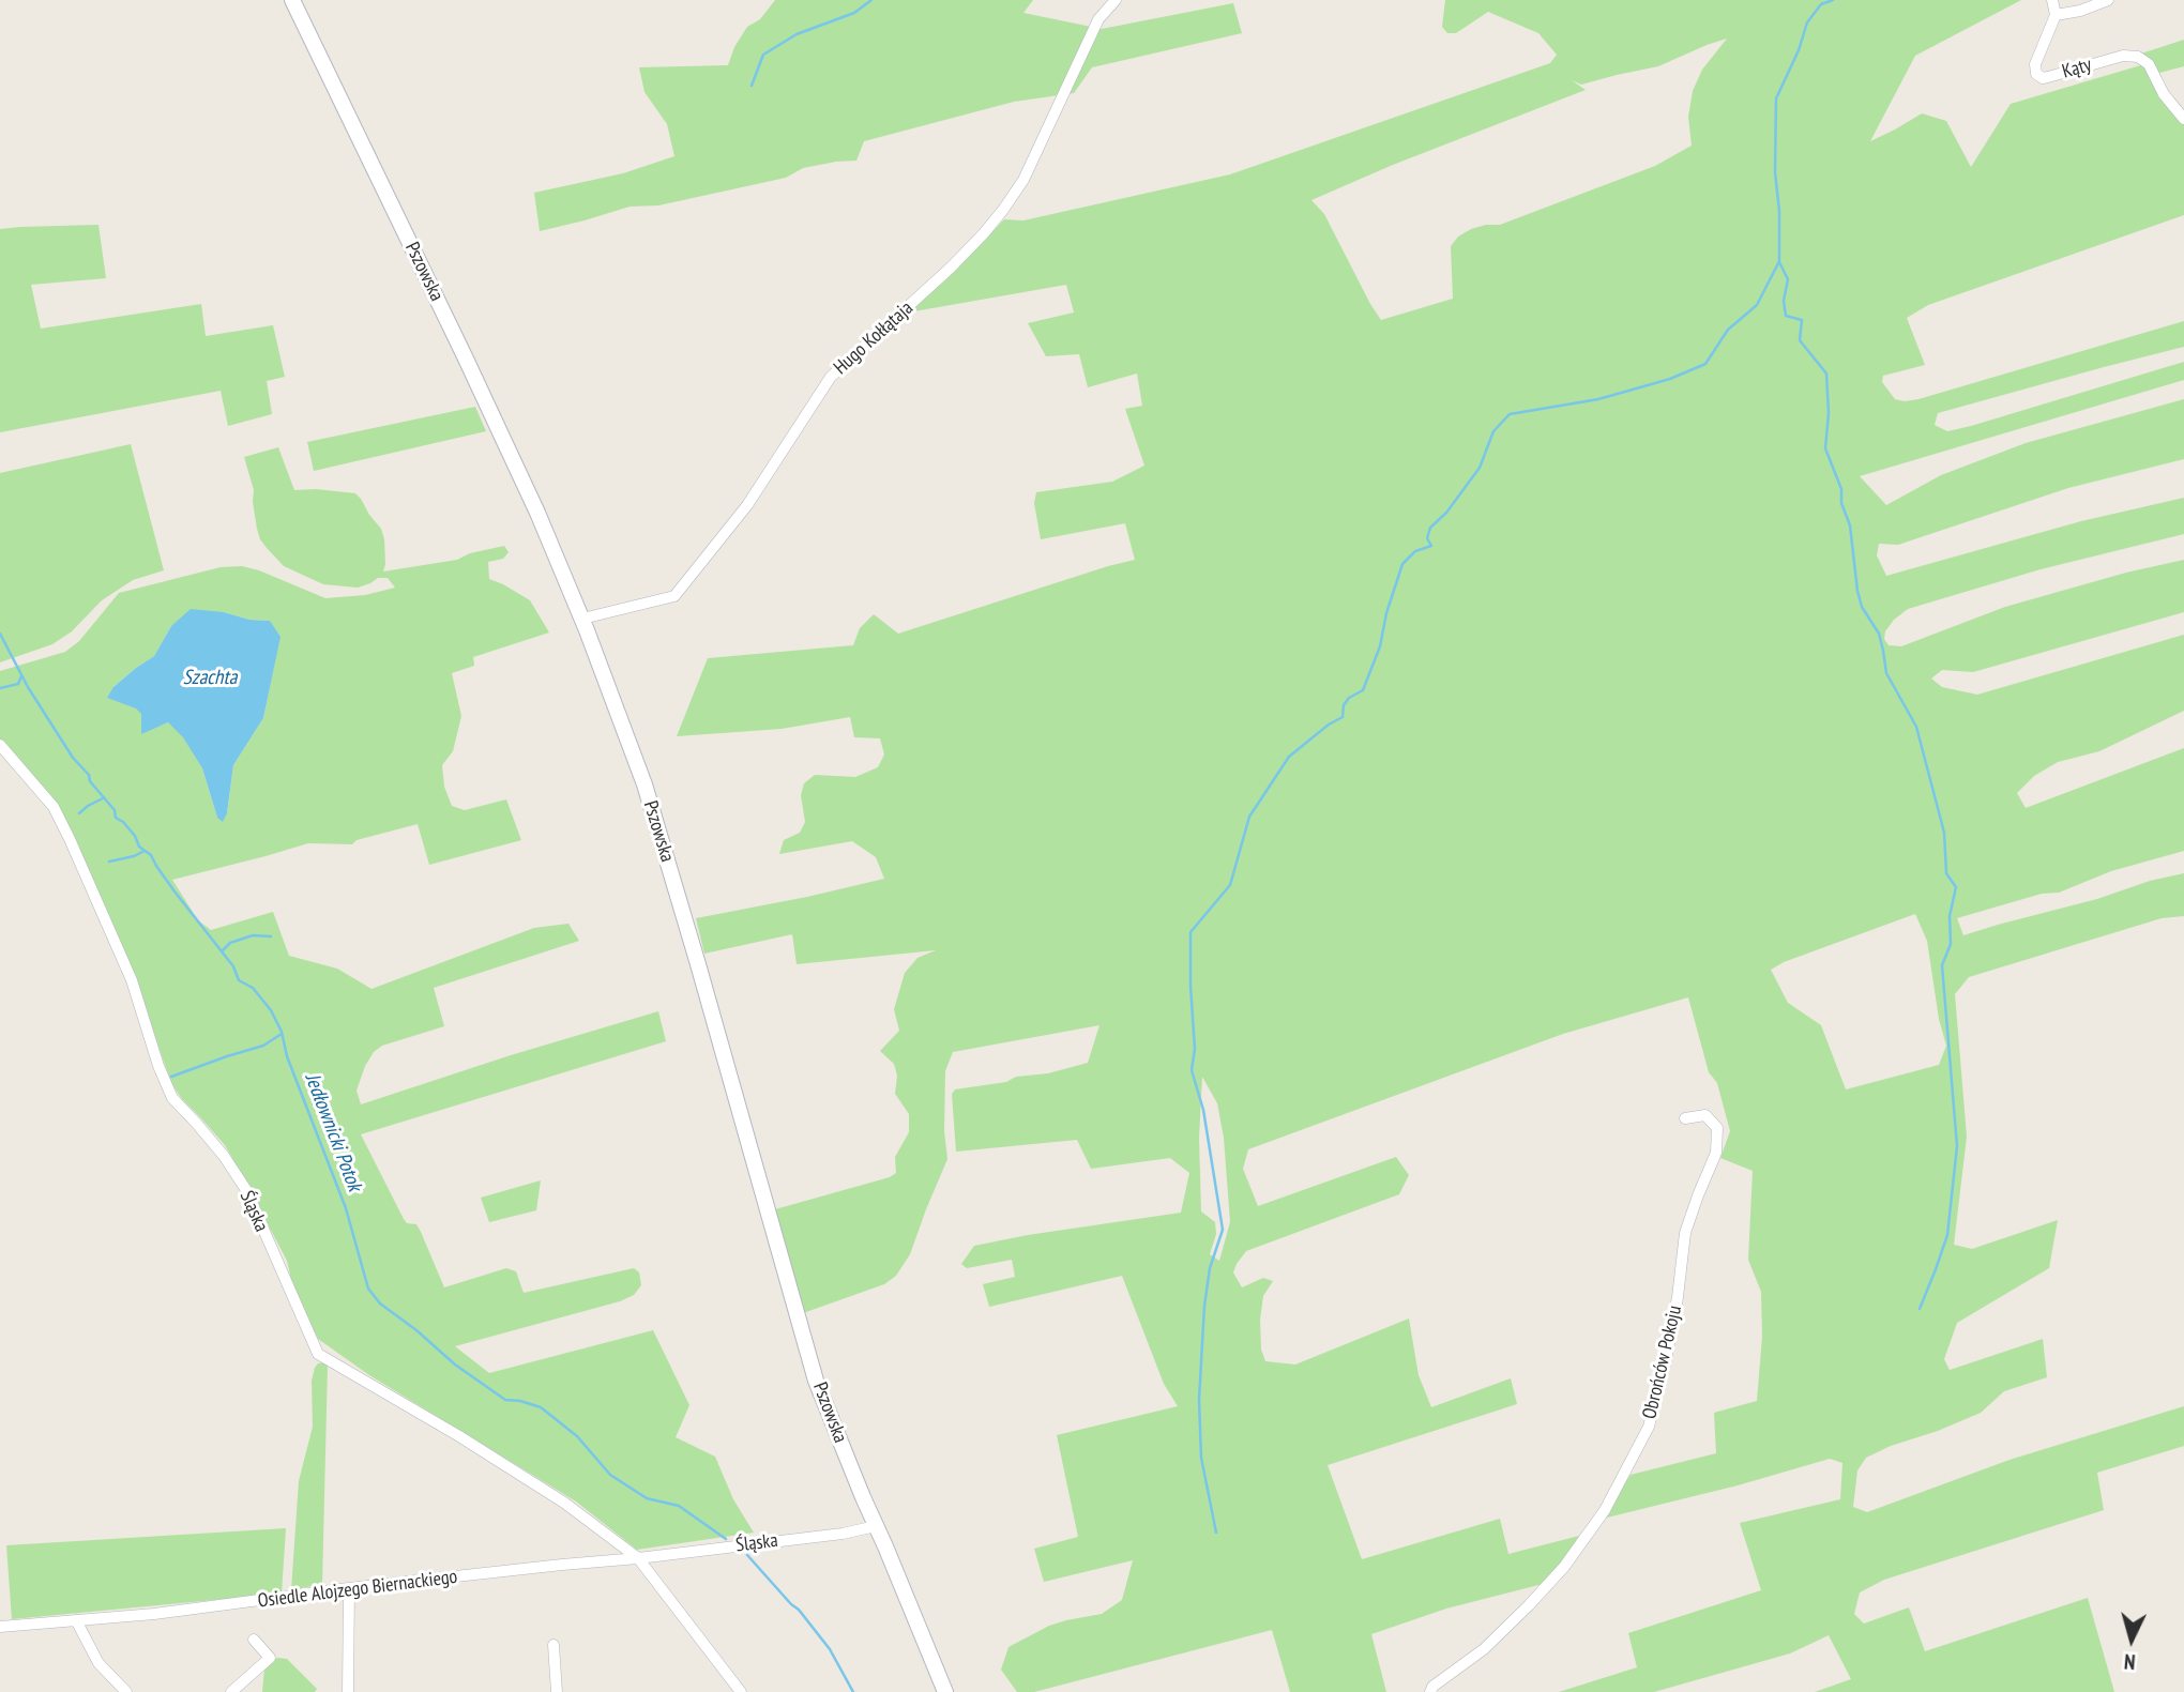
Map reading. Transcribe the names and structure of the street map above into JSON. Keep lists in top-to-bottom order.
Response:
{
  "streets": {
    "main road": ["Pszowska"],
    "street": [
      "Kąty",
      "Hugo Kołłątaja",
      "Śląska",
      "Obrońców Pokoju",
      "Osiedle Alojzego Biernackiego"
    ]
  },
  "crossings": [
    ["Pszowska", "Hugo Kołłątaja"],
    ["Pszowska", "Śląska"],
    ["Śląska", "Osiedle Alojzego Biernackiego"]
  ],
  "water": ["Szachta", "Jedłownicki Potok"],
  "north": "bottom"
}
